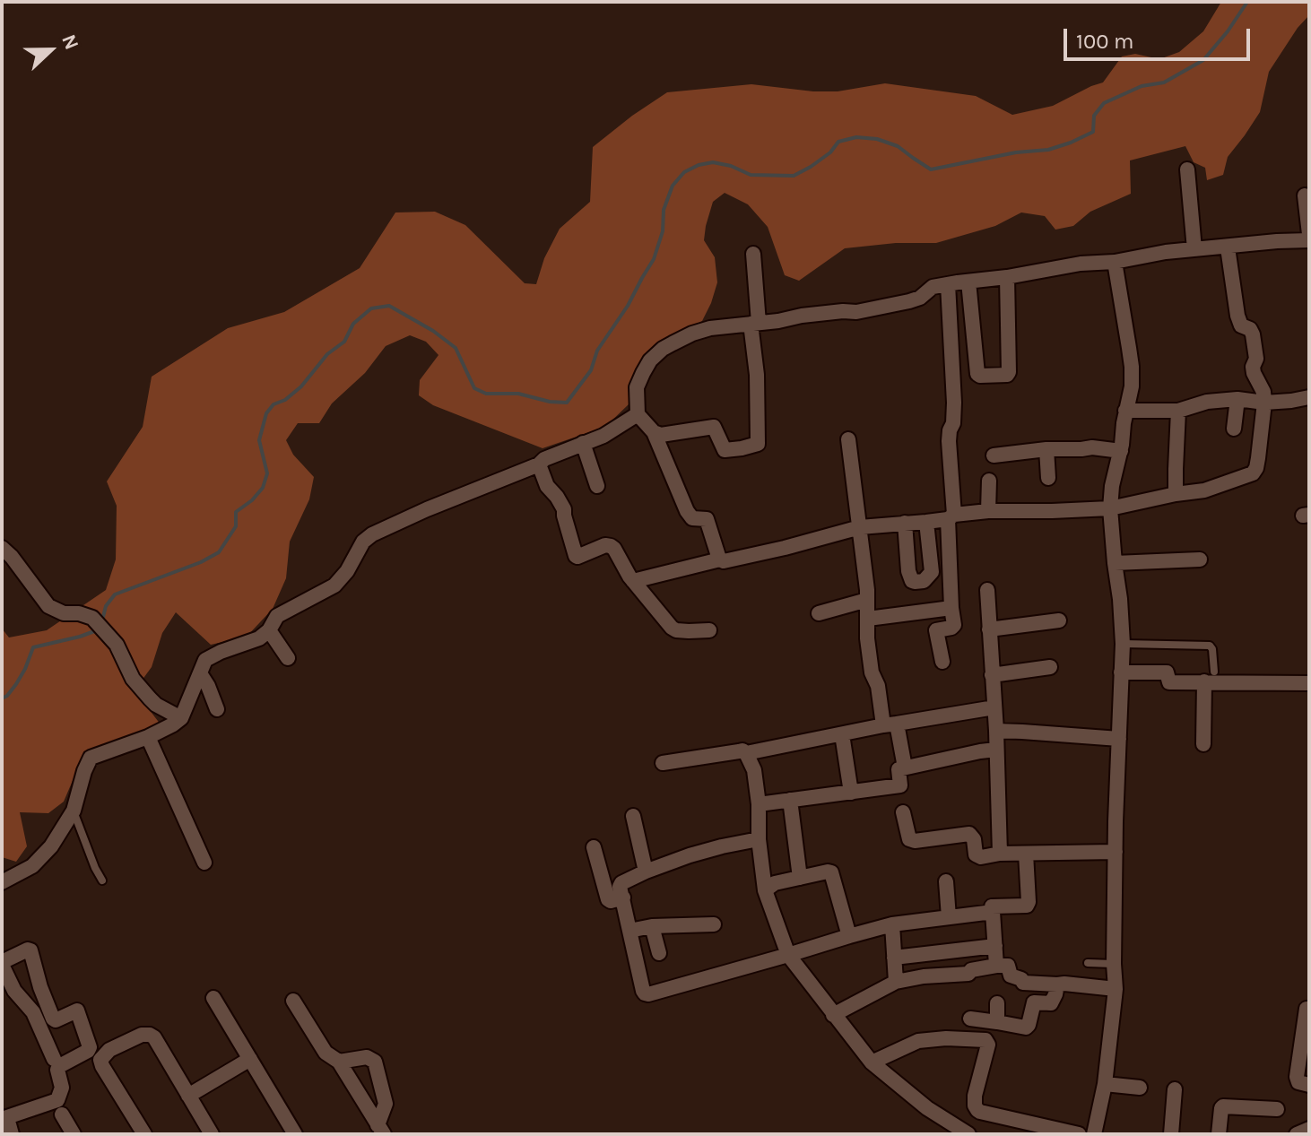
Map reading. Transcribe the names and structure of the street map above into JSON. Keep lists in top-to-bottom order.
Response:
{
  "scale_bar": "100 m",
  "north": "right"
}
